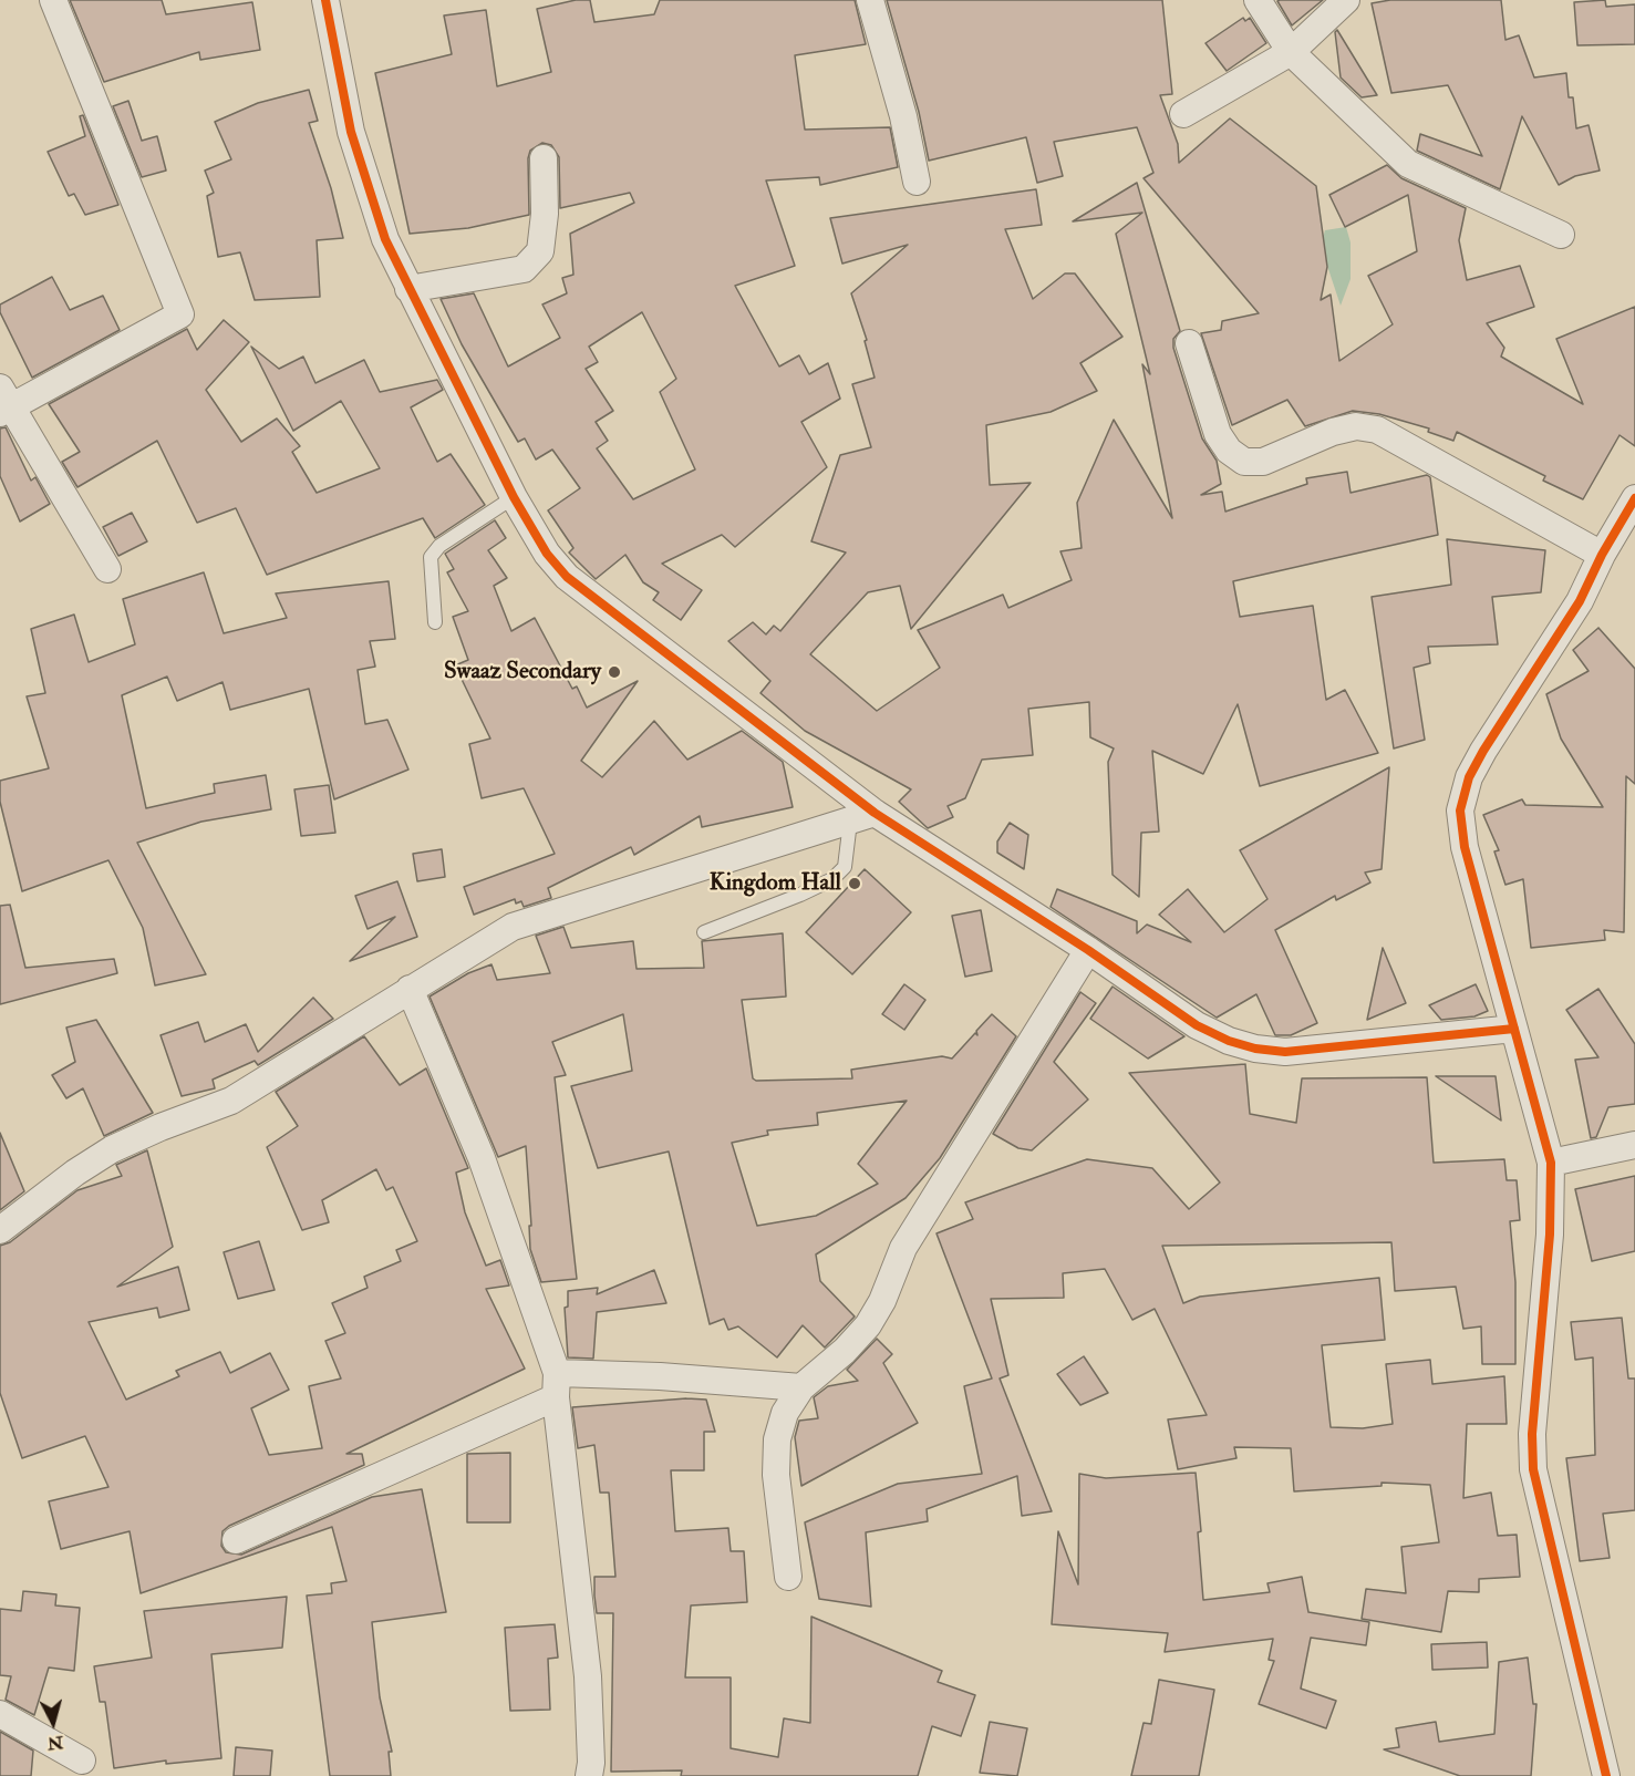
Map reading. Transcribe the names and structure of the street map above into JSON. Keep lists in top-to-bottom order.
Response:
{
  "places": ["Swaaz Secondary", "Kingdom Hall"],
  "north": "bottom"
}
